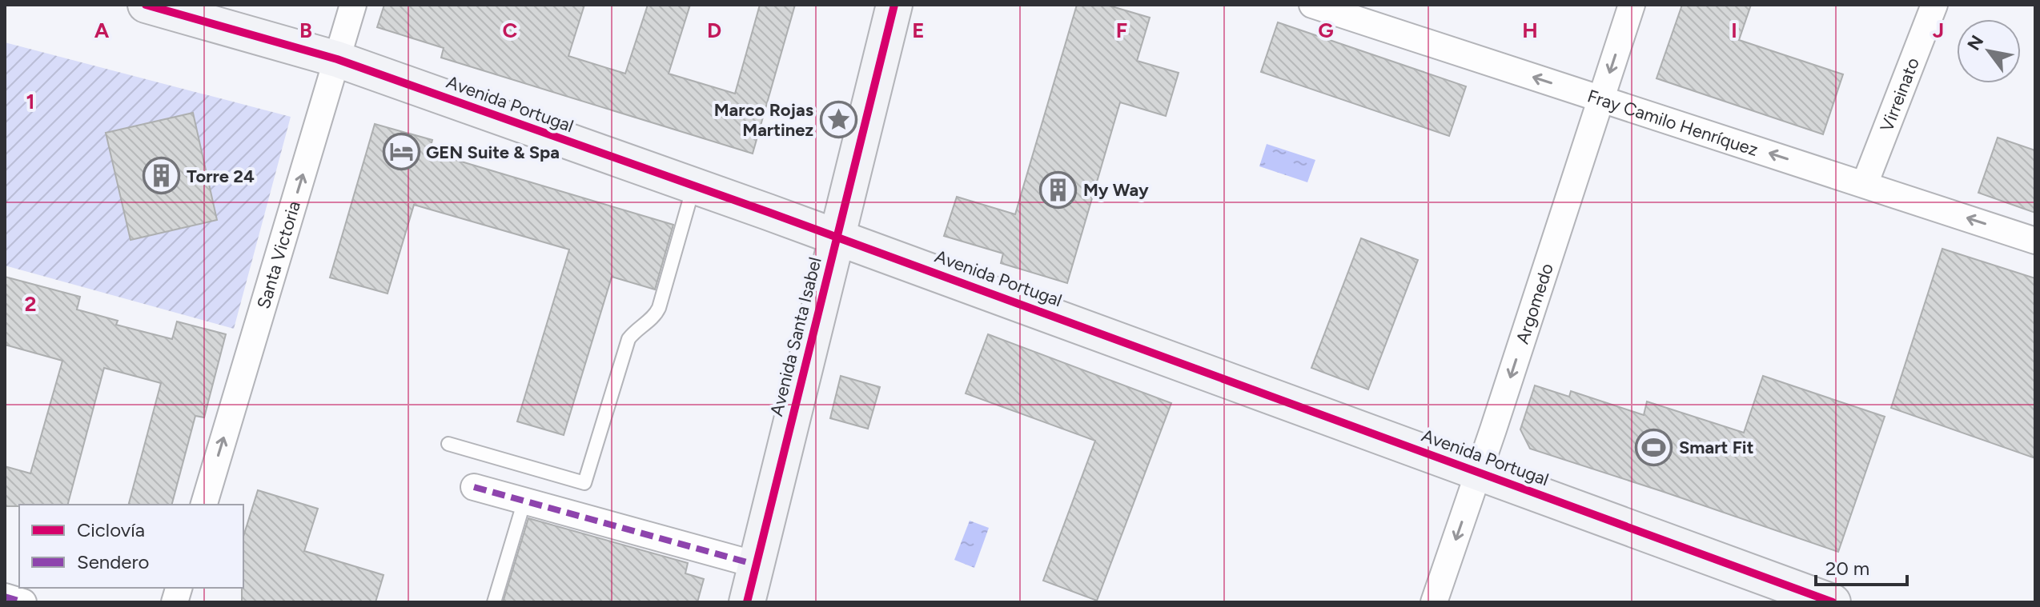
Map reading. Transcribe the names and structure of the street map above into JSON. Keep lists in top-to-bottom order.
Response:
{
  "streets": {
    "main road": ["Avenida Portugal", "Avenida Santa Isabel"],
    "street": [
      "Virreinato",
      "Fray Camilo Henríquez",
      "Santa Victoria",
      "Argomedo"
    ]
  },
  "crossings": [
    ["Virreinato", "Fray Camilo Henríquez"],
    ["Avenida Portugal", "Santa Victoria"],
    ["Avenida Portugal", "Argomedo"],
    ["Avenida Portugal", "Avenida Santa Isabel"],
    ["Fray Camilo Henríquez", "Argomedo"]
  ],
  "one_way": ["Fray Camilo Henríquez", "Santa Victoria", "Argomedo"],
  "places": {
    "place": ["Marco Rojas Martinez"],
    "hotel": ["GEN Suite & Spa"],
    "building": ["Torre 24", "My Way"],
    "sports": ["Smart Fit"]
  },
  "legend": ["Ciclovía", "Sendero"],
  "scale_bar": "20 m",
  "north": "top left",
  "grid": {
    "columns": [
      "A",
      "B",
      "C",
      "D",
      "E",
      "F",
      "G",
      "H",
      "I",
      "J"
    ],
    "rows": ["1", "2"]
  }
}
